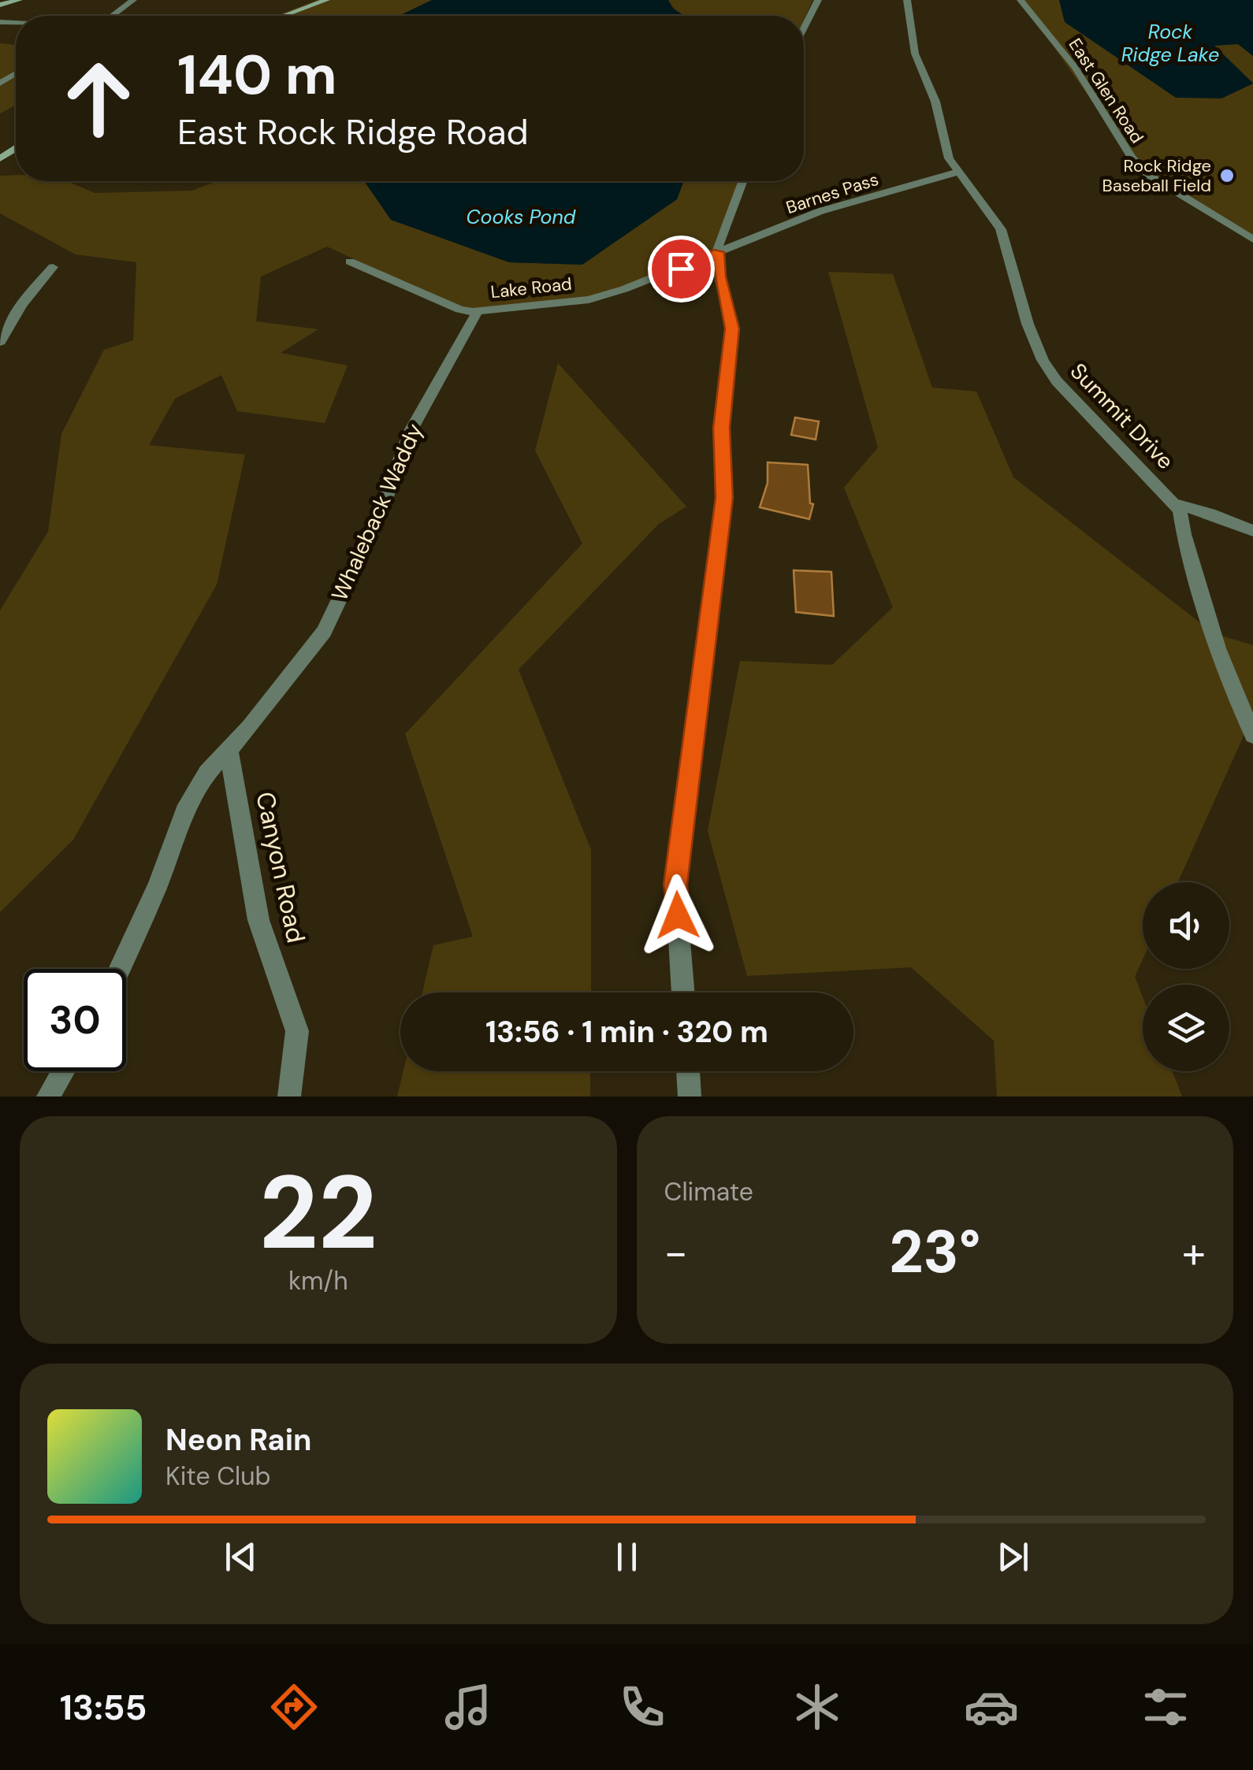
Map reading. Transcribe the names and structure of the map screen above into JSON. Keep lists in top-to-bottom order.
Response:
{
  "streets": {
    "street": [
      "East Glen Road",
      "Barnes Pass",
      "Lake Road",
      "Summit Drive",
      "Whaleback Waddy",
      "Canyon Road"
    ]
  },
  "crossings": [
    ["Barnes Pass", "Lake Road"],
    ["Barnes Pass", "Summit Drive"],
    ["Lake Road", "Whaleback Waddy"],
    ["Whaleback Waddy", "Canyon Road"]
  ],
  "water": ["Rock Ridge Lake", "Cooks Pond"],
  "places": ["Rock Ridge Baseball Field"],
  "page": {
    "turn": ["140 m", "East Rock Ridge Road"],
    "limit": "30",
    "trip": "13:56 · 1 min · 320 m",
    "tile": [
      ["22", "km/h"],
      "Climate"
    ],
    "heat": ["−", "23°", "+"],
    "song": ["Neon Rain", "Kite Club"],
    "tabs": "13:55"
  }
}
